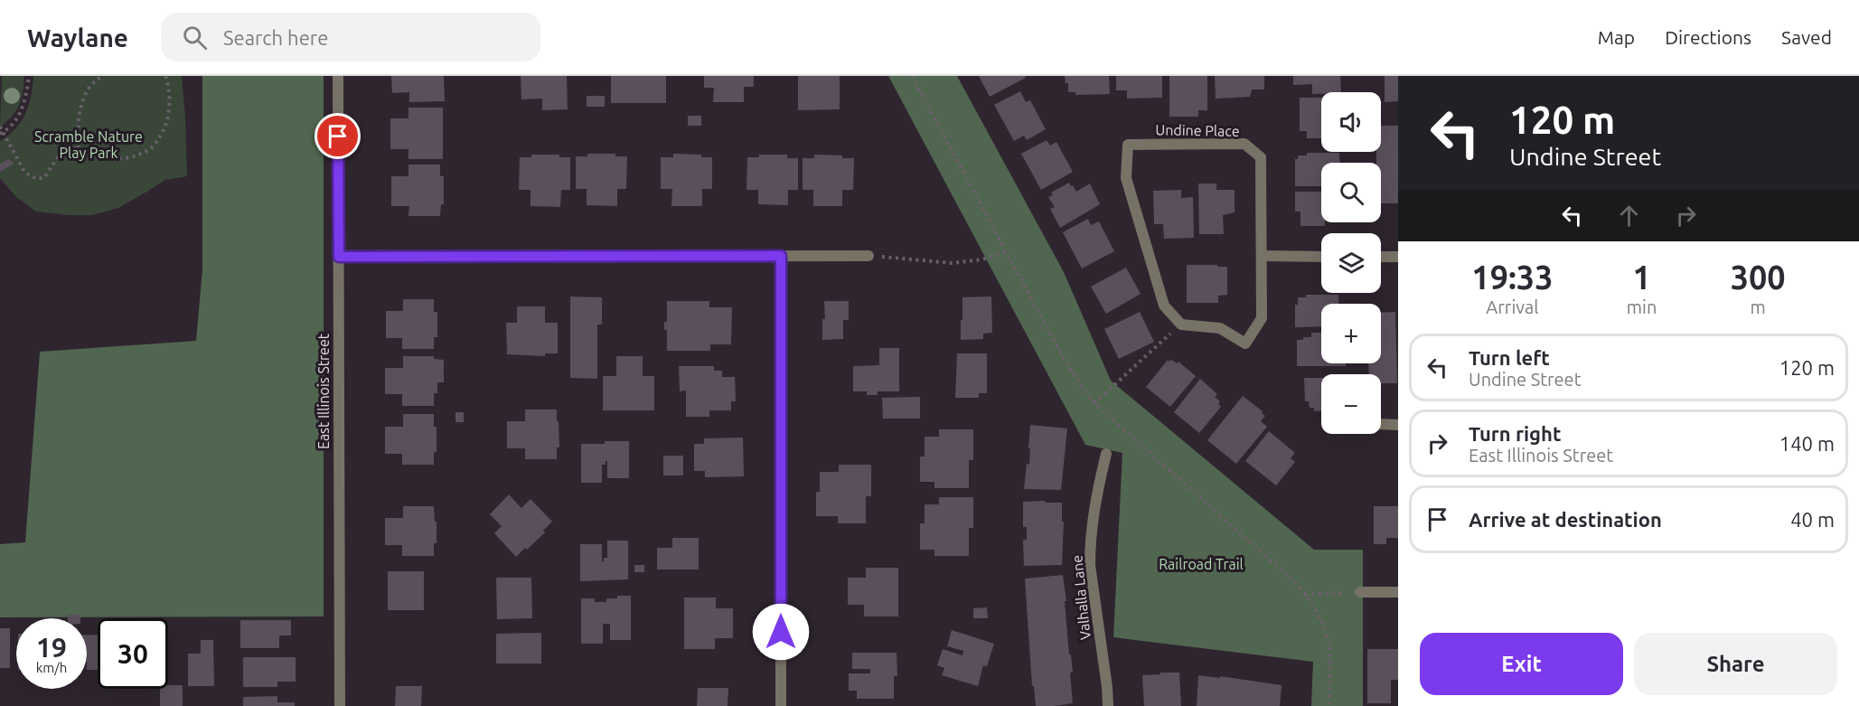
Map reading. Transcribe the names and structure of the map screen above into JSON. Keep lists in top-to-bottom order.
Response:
{
  "streets": {
    "street": ["Undine Place", "East Illinois Street", "Valhalla Lane"]
  },
  "parks": ["Scramble Nature Play Park", "Railroad Trail"],
  "page": {
    "header": "Waylane",
    "search": "Search here",
    "nav": ["Map", "Directions", "Saved"],
    "turn": ["120 m", "Undine Street"],
    "map_buttons": ["+", "−"],
    "eta": [
      "19:33",
      "Arrival",
      "1",
      "min",
      "300",
      "m"
    ],
    "list": [
      {
        "name": "Turn left",
        "note": "Undine Street",
        "value": "120 m"
      },
      {
        "name": "Turn right",
        "note": "East Illinois Street",
        "value": "140 m"
      },
      {
        "name": "Arrive at destination",
        "value": "40 m"
      }
    ],
    "speed": "19 km/h",
    "limit": "30",
    "buttons": ["Exit", "Share"]
  }
}
